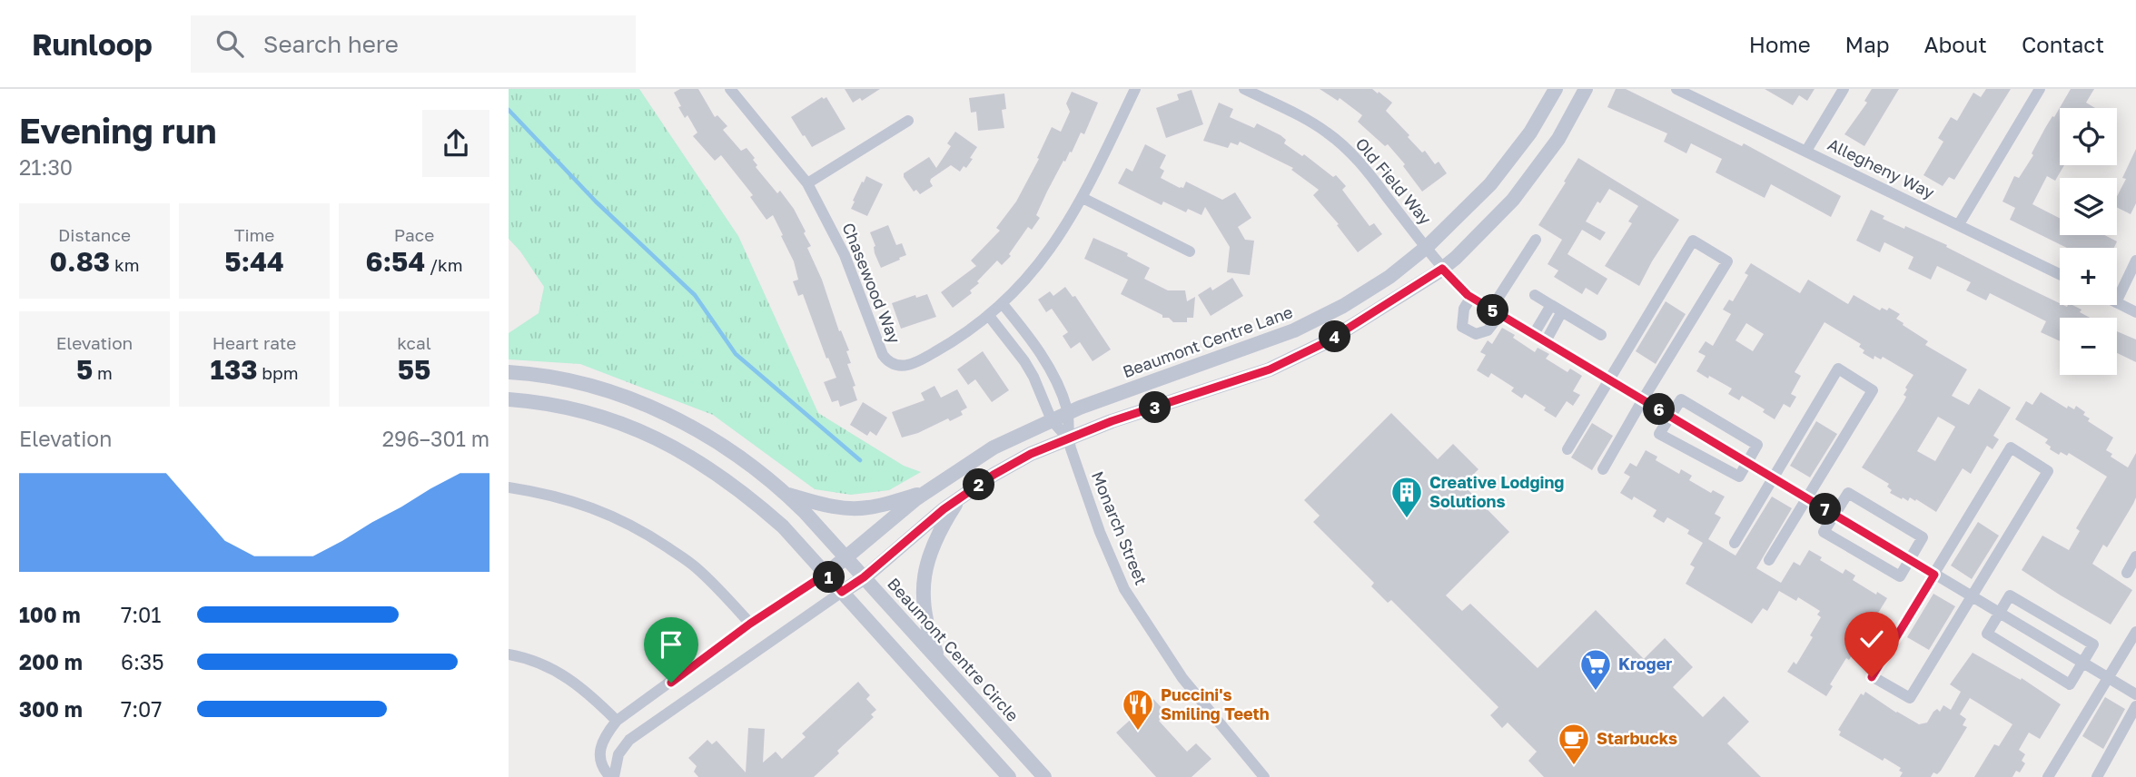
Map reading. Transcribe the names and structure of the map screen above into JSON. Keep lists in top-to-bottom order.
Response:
{
  "streets": {
    "street": [
      "Allegheny Way",
      "Old Field Way",
      "Chasewood Way",
      "Beaumont Centre Lane",
      "Monarch Street",
      "Beaumont Centre Circle"
    ]
  },
  "crossings": [
    ["Old Field Way", "Beaumont Centre Lane"],
    ["Beaumont Centre Lane", "Beaumont Centre Circle"]
  ],
  "places": {
    "building": ["Creative Lodging Solutions"],
    "supermarket": ["Kroger"],
    "restaurant": ["Puccini's Smiling Teeth"],
    "cafe": ["Starbucks"]
  },
  "page": {
    "header": "Runloop",
    "search": "Search here",
    "nav": [
      "Home",
      "Map",
      "About",
      "Contact"
    ],
    "heading": ["Evening run", "21:30"],
    "map_buttons": ["+", "−"],
    "stats": [
      ["Distance", "0.83 km"],
      ["Time", "5:44"],
      ["Pace", "6:54 /km"],
      ["Elevation", "5 m"],
      ["Heart rate", "133 bpm"],
      ["kcal", "55"]
    ],
    "pins": [
      "5",
      "4",
      "3",
      "6",
      "2",
      "7",
      "1"
    ],
    "chart": ["Elevation", "296–301 m"],
    "list": [
      {
        "name": "100 m",
        "note": "7:01"
      },
      {
        "name": "200 m",
        "note": "6:35"
      },
      {
        "name": "300 m",
        "note": "7:07"
      }
    ]
  }
}
